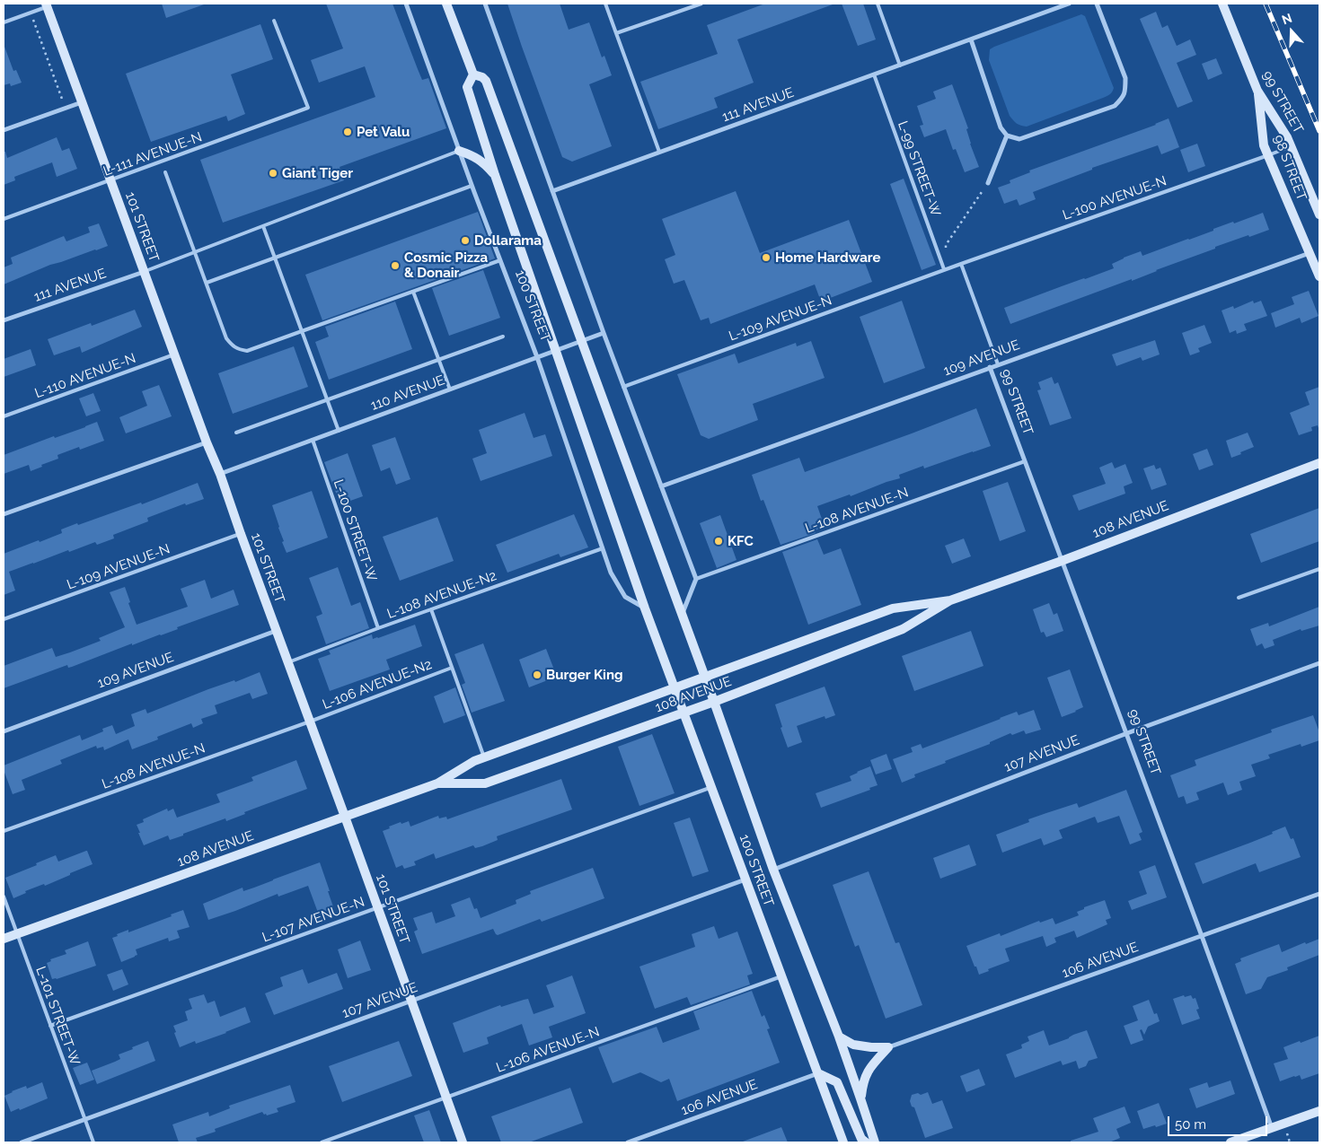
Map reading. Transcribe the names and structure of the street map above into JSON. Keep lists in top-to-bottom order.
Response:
{
  "streets": {
    "street": [
      "99 STREET",
      "111 AVENUE",
      "98 STREET",
      "101 STREET",
      "100 STREET",
      "109 AVENUE",
      "110 AVENUE",
      "108 AVENUE",
      "107 AVENUE",
      "106 AVENUE"
    ],
    "lane": [
      "L-111 AVENUE-N",
      "L-99 STREET-W",
      "L-100 AVENUE-N",
      "L-109 AVENUE-N",
      "L-110 AVENUE-N",
      "L-108 AVENUE-N",
      "L-100 STREET-W",
      "L-108 AVENUE-N2",
      "L-106 AVENUE-N2",
      "L-107 AVENUE-N",
      "L-101 STREET-W",
      "L-106 AVENUE-N"
    ]
  },
  "crossings": [
    ["99 STREET", "98 STREET"],
    ["99 STREET", "L-100 AVENUE-N"],
    ["99 STREET", "109 AVENUE"],
    ["99 STREET", "L-108 AVENUE-N"],
    ["99 STREET", "108 AVENUE"],
    ["99 STREET", "107 AVENUE"],
    ["99 STREET", "106 AVENUE"],
    ["111 AVENUE", "L-99 STREET-W"],
    ["111 AVENUE", "101 STREET"],
    ["L-111 AVENUE-N", "101 STREET"],
    ["98 STREET", "L-100 AVENUE-N"],
    ["98 STREET", "109 AVENUE"],
    ["L-99 STREET-W", "L-100 AVENUE-N"],
    ["L-99 STREET-W", "L-109 AVENUE-N"],
    ["L-100 AVENUE-N", "L-109 AVENUE-N"],
    ["101 STREET", "L-109 AVENUE-N"],
    ["101 STREET", "109 AVENUE"],
    ["101 STREET", "L-110 AVENUE-N"],
    ["101 STREET", "110 AVENUE"],
    ["101 STREET", "L-108 AVENUE-N"],
    ["101 STREET", "108 AVENUE"],
    ["101 STREET", "L-108 AVENUE-N2"],
    ["101 STREET", "L-106 AVENUE-N2"],
    ["101 STREET", "107 AVENUE"],
    ["101 STREET", "L-107 AVENUE-N"],
    ["101 STREET", "L-106 AVENUE-N"],
    ["100 STREET", "110 AVENUE"],
    ["100 STREET", "108 AVENUE"],
    ["100 STREET", "L-108 AVENUE-N2"],
    ["100 STREET", "107 AVENUE"],
    ["100 STREET", "L-107 AVENUE-N"],
    ["100 STREET", "106 AVENUE"],
    ["100 STREET", "L-106 AVENUE-N"],
    ["110 AVENUE", "L-100 STREET-W"],
    ["L-108 AVENUE-N", "L-106 AVENUE-N2"],
    ["108 AVENUE", "L-101 STREET-W"],
    ["L-100 STREET-W", "L-108 AVENUE-N2"],
    ["107 AVENUE", "L-101 STREET-W"],
    ["L-107 AVENUE-N", "L-101 STREET-W"]
  ],
  "places": [
    "Pet Valu",
    "Giant Tiger",
    "Dollarama",
    "Home Hardware",
    "Cosmic Pizza & Donair",
    "KFC",
    "Burger King"
  ],
  "scale_bar": "50 m",
  "north": "top"
}
